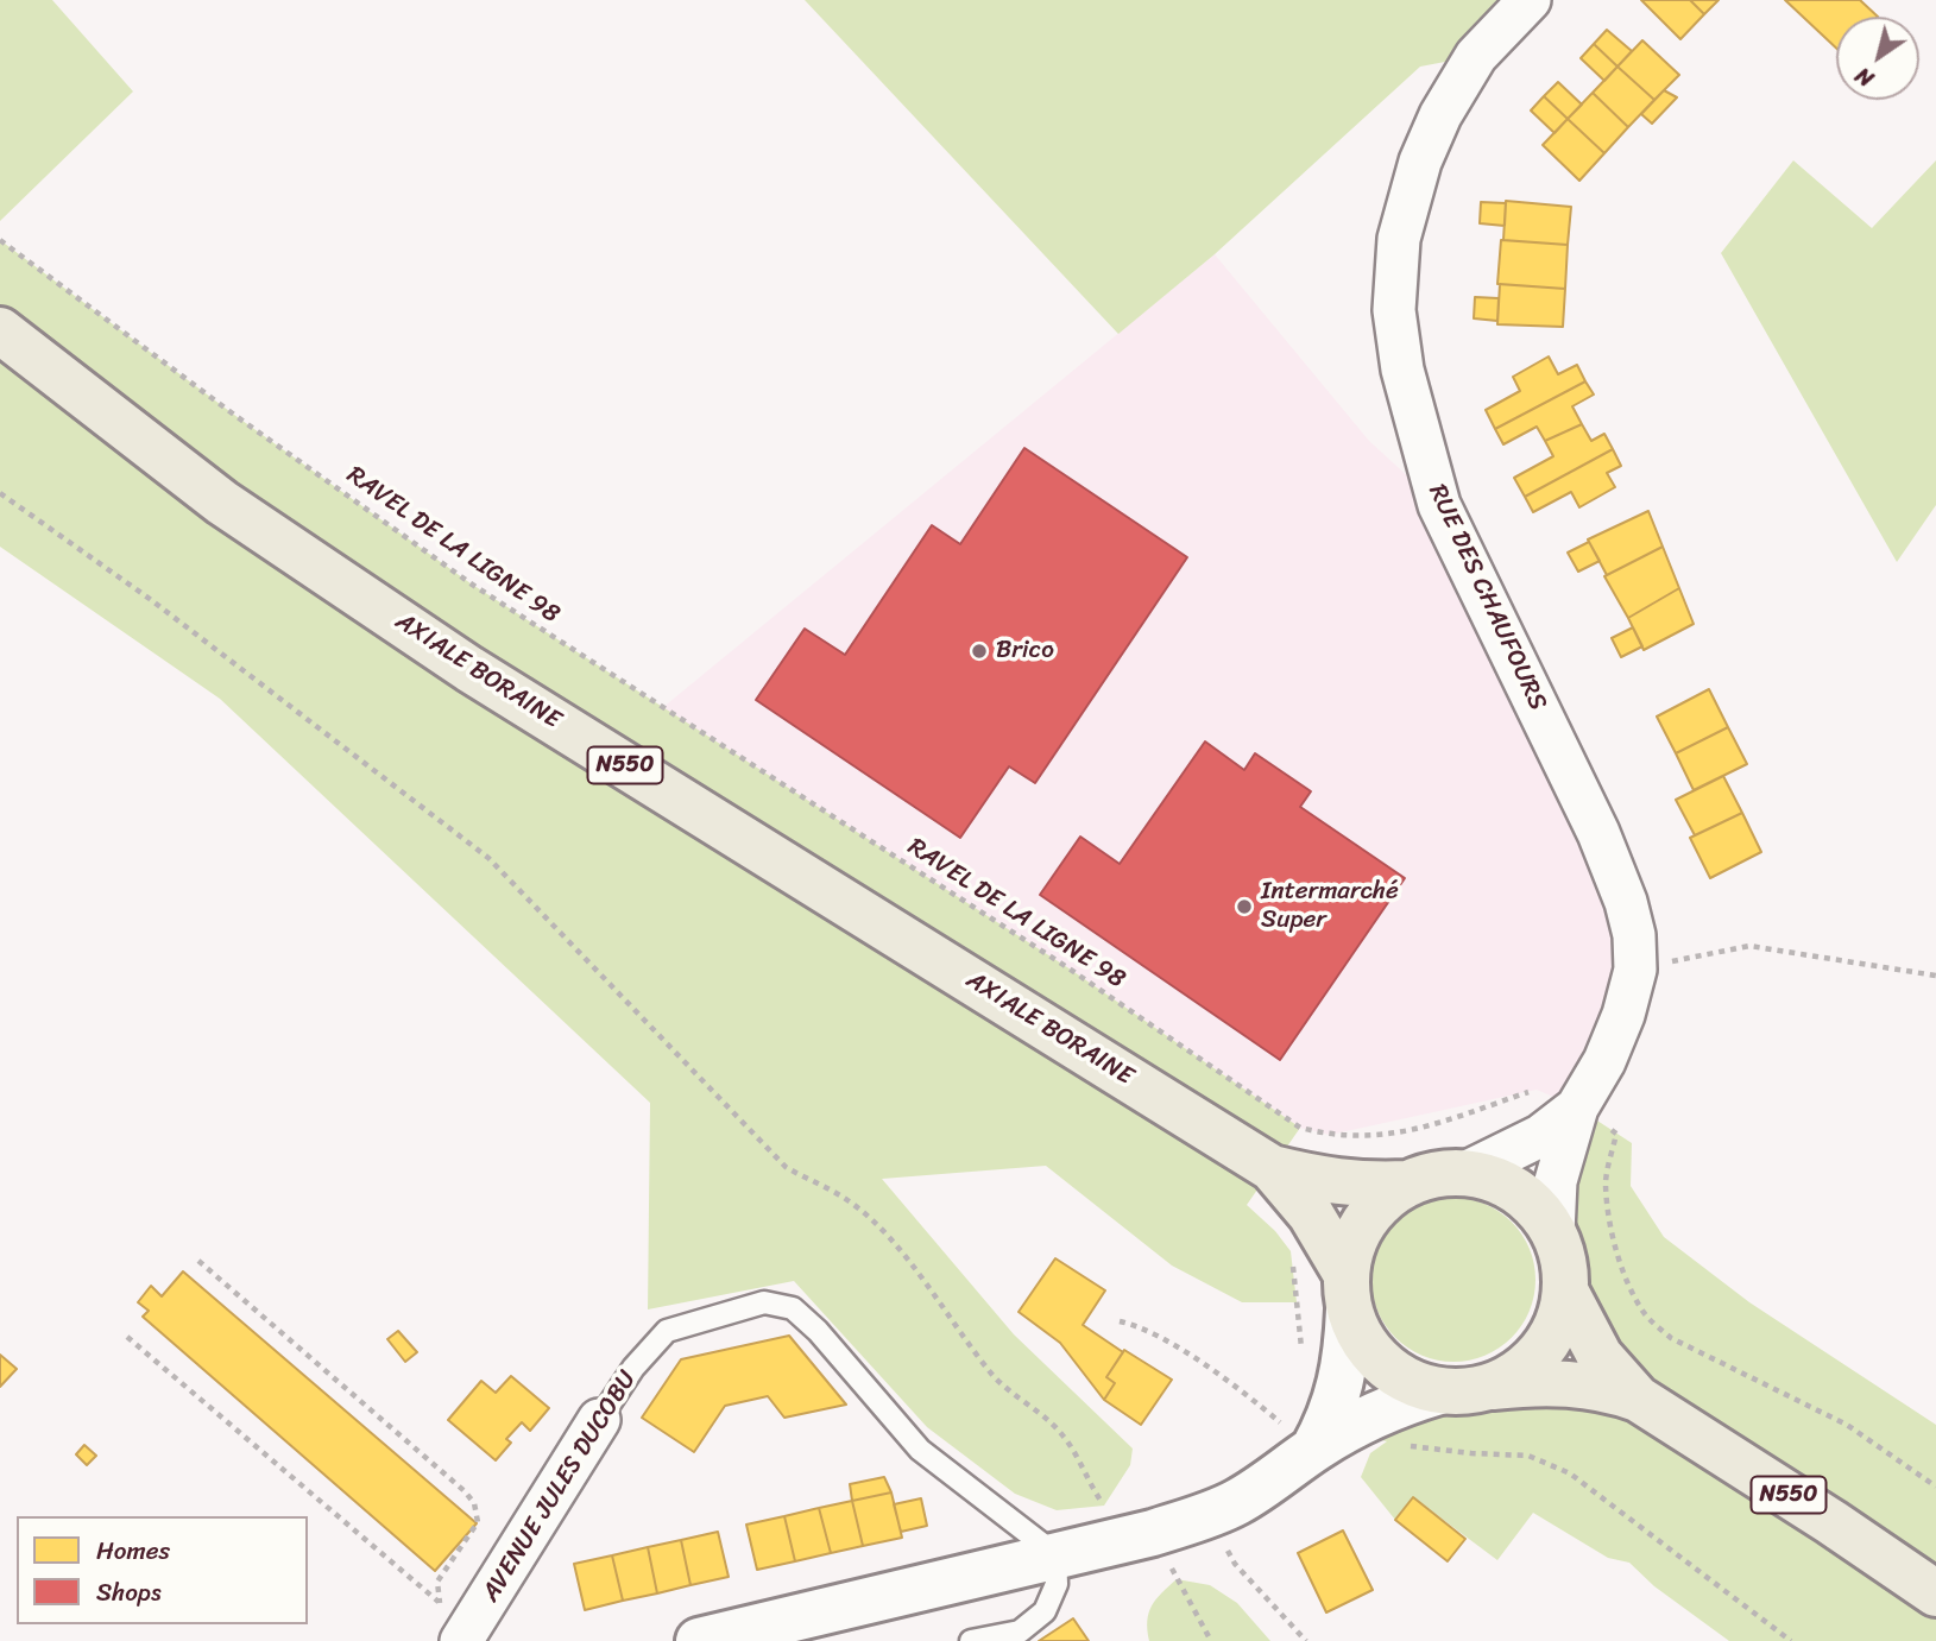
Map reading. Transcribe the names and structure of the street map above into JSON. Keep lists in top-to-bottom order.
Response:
{
  "streets": {
    "main road": ["AXIALE BORAINE", "N550"],
    "street": ["RUE DES CHAUFOURS", "AVENUE JULES DUCOBU"],
    "path": ["RAVEL DE LA LIGNE 98"]
  },
  "crossings": [
    ["RAVEL DE LA LIGNE 98", "RUE DES CHAUFOURS"],
    ["RUE DES CHAUFOURS", "AXIALE BORAINE"],
    ["RUE DES CHAUFOURS", "N550"],
    ["AXIALE BORAINE", "N550"]
  ],
  "places": ["Brico", "Intermarché Super"],
  "legend": ["Homes", "Shops"],
  "north": "bottom left"
}
